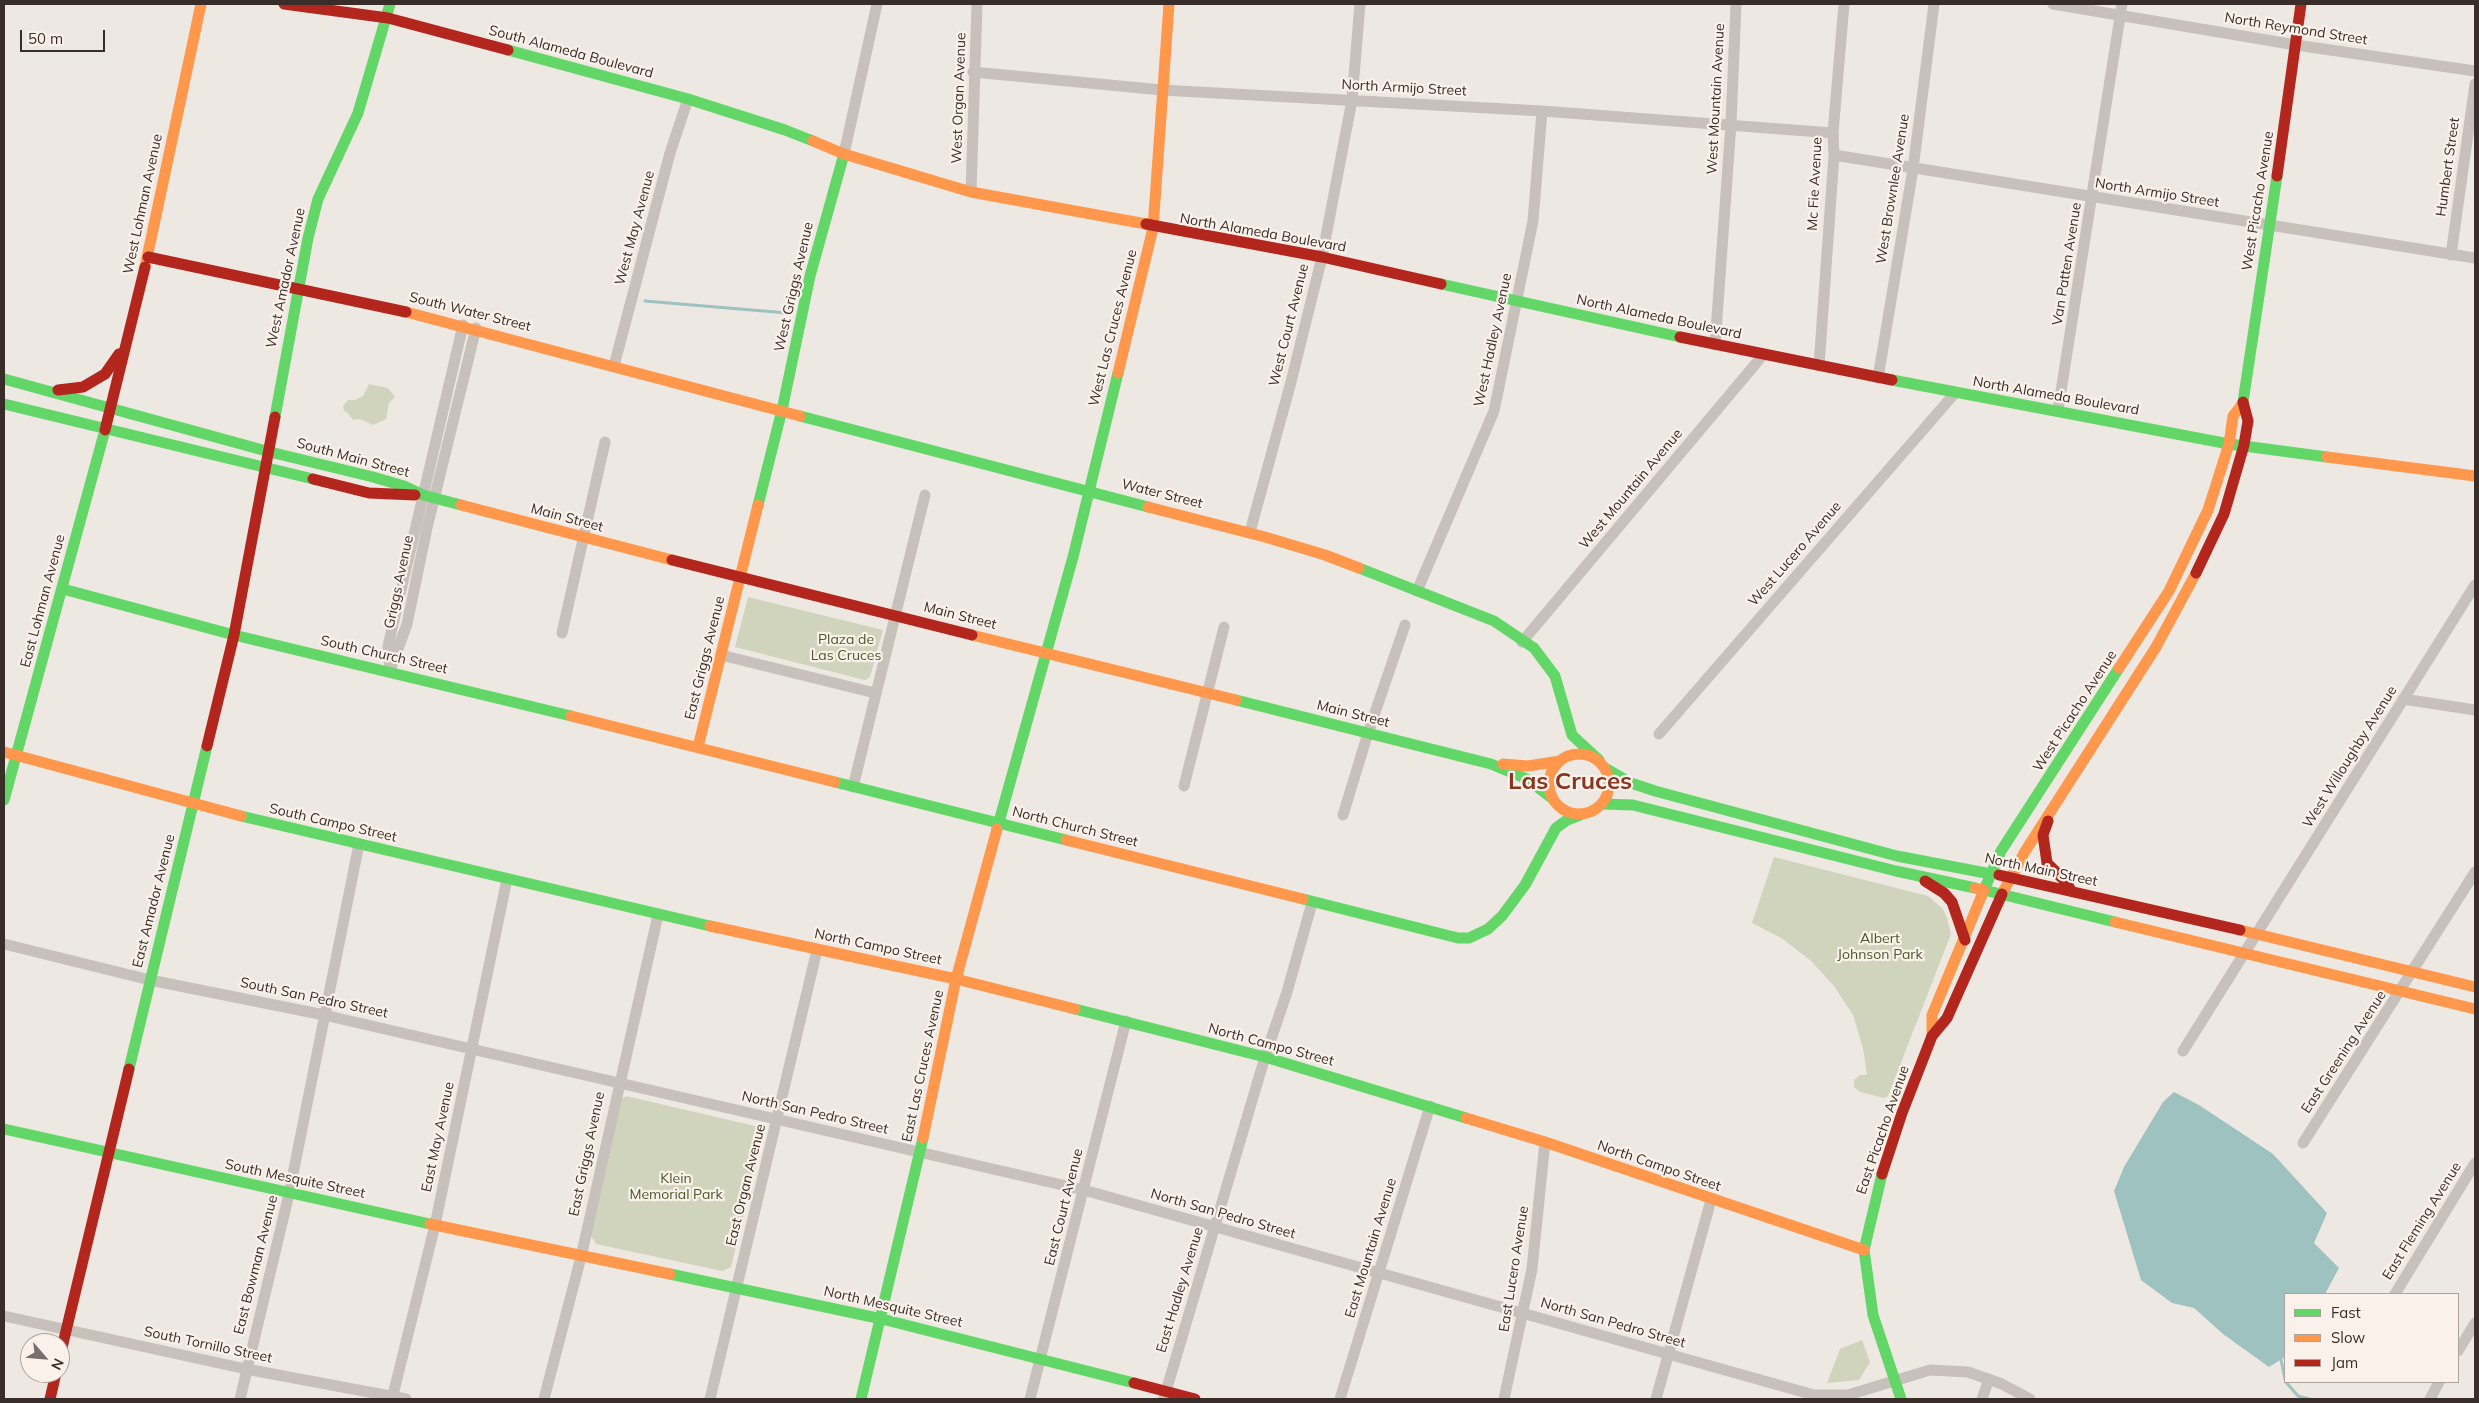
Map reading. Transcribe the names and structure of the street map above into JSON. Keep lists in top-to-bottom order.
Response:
{
  "streets": {
    "street": [
      "North Reymond Street",
      "South Alameda Boulevard",
      "North Armijo Street",
      "West Organ Avenue",
      "West Mountain Avenue",
      "Humbert Street",
      "Mc Fie Avenue",
      "West Brownlee Avenue",
      "West Picacho Avenue",
      "West Lohman Avenue",
      "West May Avenue",
      "North Alameda Boulevard",
      "Van Patten Avenue",
      "West Amador Avenue",
      "West Griggs Avenue",
      "South Water Street",
      "West Court Avenue",
      "West Las Cruces Avenue",
      "West Hadley Avenue",
      "South Main Street",
      "Water Street",
      "Main Street",
      "West Lucero Avenue",
      "Griggs Avenue",
      "East Lohman Avenue",
      "South Church Street",
      "East Griggs Avenue",
      "West Willoughby Avenue",
      "South Campo Street",
      "North Church Street",
      "North Main Street",
      "East Amador Avenue",
      "North Campo Street",
      "South San Pedro Street",
      "East Greening Avenue",
      "East Las Cruces Avenue",
      "North San Pedro Street",
      "East Picacho Avenue",
      "East May Avenue",
      "South Mesquite Street",
      "East Organ Avenue",
      "East Court Avenue",
      "East Fleming Avenue",
      "East Mountain Avenue",
      "East Bowman Avenue",
      "East Lucero Avenue",
      "East Hadley Avenue",
      "North Mesquite Street",
      "South Tornillo Street"
    ]
  },
  "crossings": [
    ["North Reymond Street", "West Picacho Avenue"],
    ["North Reymond Street", "Van Patten Avenue"],
    ["South Alameda Boulevard", "West May Avenue"],
    ["South Alameda Boulevard", "North Alameda Boulevard"],
    ["South Alameda Boulevard", "West Amador Avenue"],
    ["South Alameda Boulevard", "West Griggs Avenue"],
    ["North Armijo Street", "West Organ Avenue"],
    ["North Armijo Street", "West Mountain Avenue"],
    ["North Armijo Street", "Humbert Street"],
    ["North Armijo Street", "Mc Fie Avenue"],
    ["North Armijo Street", "West Brownlee Avenue"],
    ["North Armijo Street", "West Picacho Avenue"],
    ["North Armijo Street", "Van Patten Avenue"],
    ["North Armijo Street", "West Court Avenue"],
    ["North Armijo Street", "West Las Cruces Avenue"],
    ["North Armijo Street", "West Hadley Avenue"],
    ["West Organ Avenue", "North Alameda Boulevard"],
    ["West Mountain Avenue", "North Alameda Boulevard"],
    ["West Mountain Avenue", "Water Street"],
    ["Mc Fie Avenue", "North Alameda Boulevard"],
    ["West Brownlee Avenue", "North Alameda Boulevard"],
    ["West Picacho Avenue", "North Alameda Boulevard"],
    ["West Picacho Avenue", "North Main Street"],
    ["West Picacho Avenue", "East Picacho Avenue"],
    ["West Lohman Avenue", "South Water Street"],
    ["West Lohman Avenue", "South Main Street"],
    ["West Lohman Avenue", "East Lohman Avenue"],
    ["West May Avenue", "South Water Street"],
    ["North Alameda Boulevard", "Van Patten Avenue"],
    ["North Alameda Boulevard", "West Griggs Avenue"],
    ["North Alameda Boulevard", "West Court Avenue"],
    ["North Alameda Boulevard", "West Las Cruces Avenue"],
    ["North Alameda Boulevard", "West Hadley Avenue"],
    ["North Alameda Boulevard", "West Lucero Avenue"],
    ["West Amador Avenue", "South Water Street"],
    ["West Amador Avenue", "South Main Street"],
    ["West Amador Avenue", "East Amador Avenue"],
    ["West Griggs Avenue", "South Water Street"],
    ["West Griggs Avenue", "Water Street"],
    ["West Griggs Avenue", "Main Street"],
    ["West Griggs Avenue", "East Griggs Avenue"],
    ["South Water Street", "Water Street"],
    ["South Water Street", "Griggs Avenue"],
    ["West Court Avenue", "Water Street"],
    ["West Las Cruces Avenue", "Water Street"],
    ["West Las Cruces Avenue", "Main Street"],
    ["West Las Cruces Avenue", "East Las Cruces Avenue"],
    ["West Hadley Avenue", "Water Street"],
    ["South Main Street", "Main Street"],
    ["South Main Street", "Griggs Avenue"],
    ["South Main Street", "East Lohman Avenue"],
    ["South Main Street", "East Amador Avenue"],
    ["Water Street", "Main Street"],
    ["Water Street", "North Church Street"],
    ["Water Street", "North Main Street"],
    ["Main Street", "Griggs Avenue"],
    ["Main Street", "East Griggs Avenue"],
    ["Main Street", "North Church Street"],
    ["Main Street", "North Main Street"],
    ["Main Street", "East Las Cruces Avenue"],
    ["Griggs Avenue", "South Church Street"],
    ["East Lohman Avenue", "South Church Street"],
    ["East Lohman Avenue", "South Campo Street"],
    ["South Church Street", "East Griggs Avenue"],
    ["South Church Street", "North Church Street"],
    ["South Church Street", "East Amador Avenue"],
    ["East Griggs Avenue", "South Campo Street"],
    ["East Griggs Avenue", "North Church Street"],
    ["East Griggs Avenue", "North Campo Street"],
    ["East Griggs Avenue", "South San Pedro Street"],
    ["East Griggs Avenue", "North San Pedro Street"],
    ["East Griggs Avenue", "South Mesquite Street"],
    ["East Griggs Avenue", "North Mesquite Street"],
    ["West Willoughby Avenue", "North Main Street"],
    ["South Campo Street", "East Amador Avenue"],
    ["South Campo Street", "North Campo Street"],
    ["South Campo Street", "East May Avenue"],
    ["South Campo Street", "East Bowman Avenue"],
    ["North Church Street", "North Main Street"],
    ["North Church Street", "East Las Cruces Avenue"],
    ["North Church Street", "East Hadley Avenue"],
    ["North Main Street", "East Greening Avenue"],
    ["North Main Street", "East Picacho Avenue"],
    ["East Amador Avenue", "South San Pedro Street"],
    ["East Amador Avenue", "South Mesquite Street"],
    ["East Amador Avenue", "South Tornillo Street"],
    ["North Campo Street", "East Las Cruces Avenue"],
    ["North Campo Street", "East Picacho Avenue"],
    ["North Campo Street", "East Organ Avenue"],
    ["North Campo Street", "East Court Avenue"],
    ["North Campo Street", "East Mountain Avenue"],
    ["North Campo Street", "East Lucero Avenue"],
    ["North Campo Street", "East Hadley Avenue"],
    ["South San Pedro Street", "North San Pedro Street"],
    ["South San Pedro Street", "East May Avenue"],
    ["South San Pedro Street", "East Bowman Avenue"],
    ["East Las Cruces Avenue", "North San Pedro Street"],
    ["East Las Cruces Avenue", "North Mesquite Street"],
    ["North San Pedro Street", "East Organ Avenue"],
    ["North San Pedro Street", "East Court Avenue"],
    ["North San Pedro Street", "East Mountain Avenue"],
    ["North San Pedro Street", "East Lucero Avenue"],
    ["North San Pedro Street", "East Hadley Avenue"],
    ["East May Avenue", "South Mesquite Street"],
    ["East May Avenue", "South Tornillo Street"],
    ["South Mesquite Street", "East Bowman Avenue"],
    ["South Mesquite Street", "North Mesquite Street"],
    ["East Organ Avenue", "North Mesquite Street"],
    ["East Court Avenue", "North Mesquite Street"],
    ["East Bowman Avenue", "South Tornillo Street"],
    ["East Hadley Avenue", "North Mesquite Street"]
  ],
  "districts": ["Las Cruces"],
  "parks": ["Plaza de Las Cruces", "Albert Johnson Park", "Klein Memorial Park"],
  "legend": ["Fast", "Slow", "Jam"],
  "scale_bar": "50 m",
  "north": "bottom right"
}
